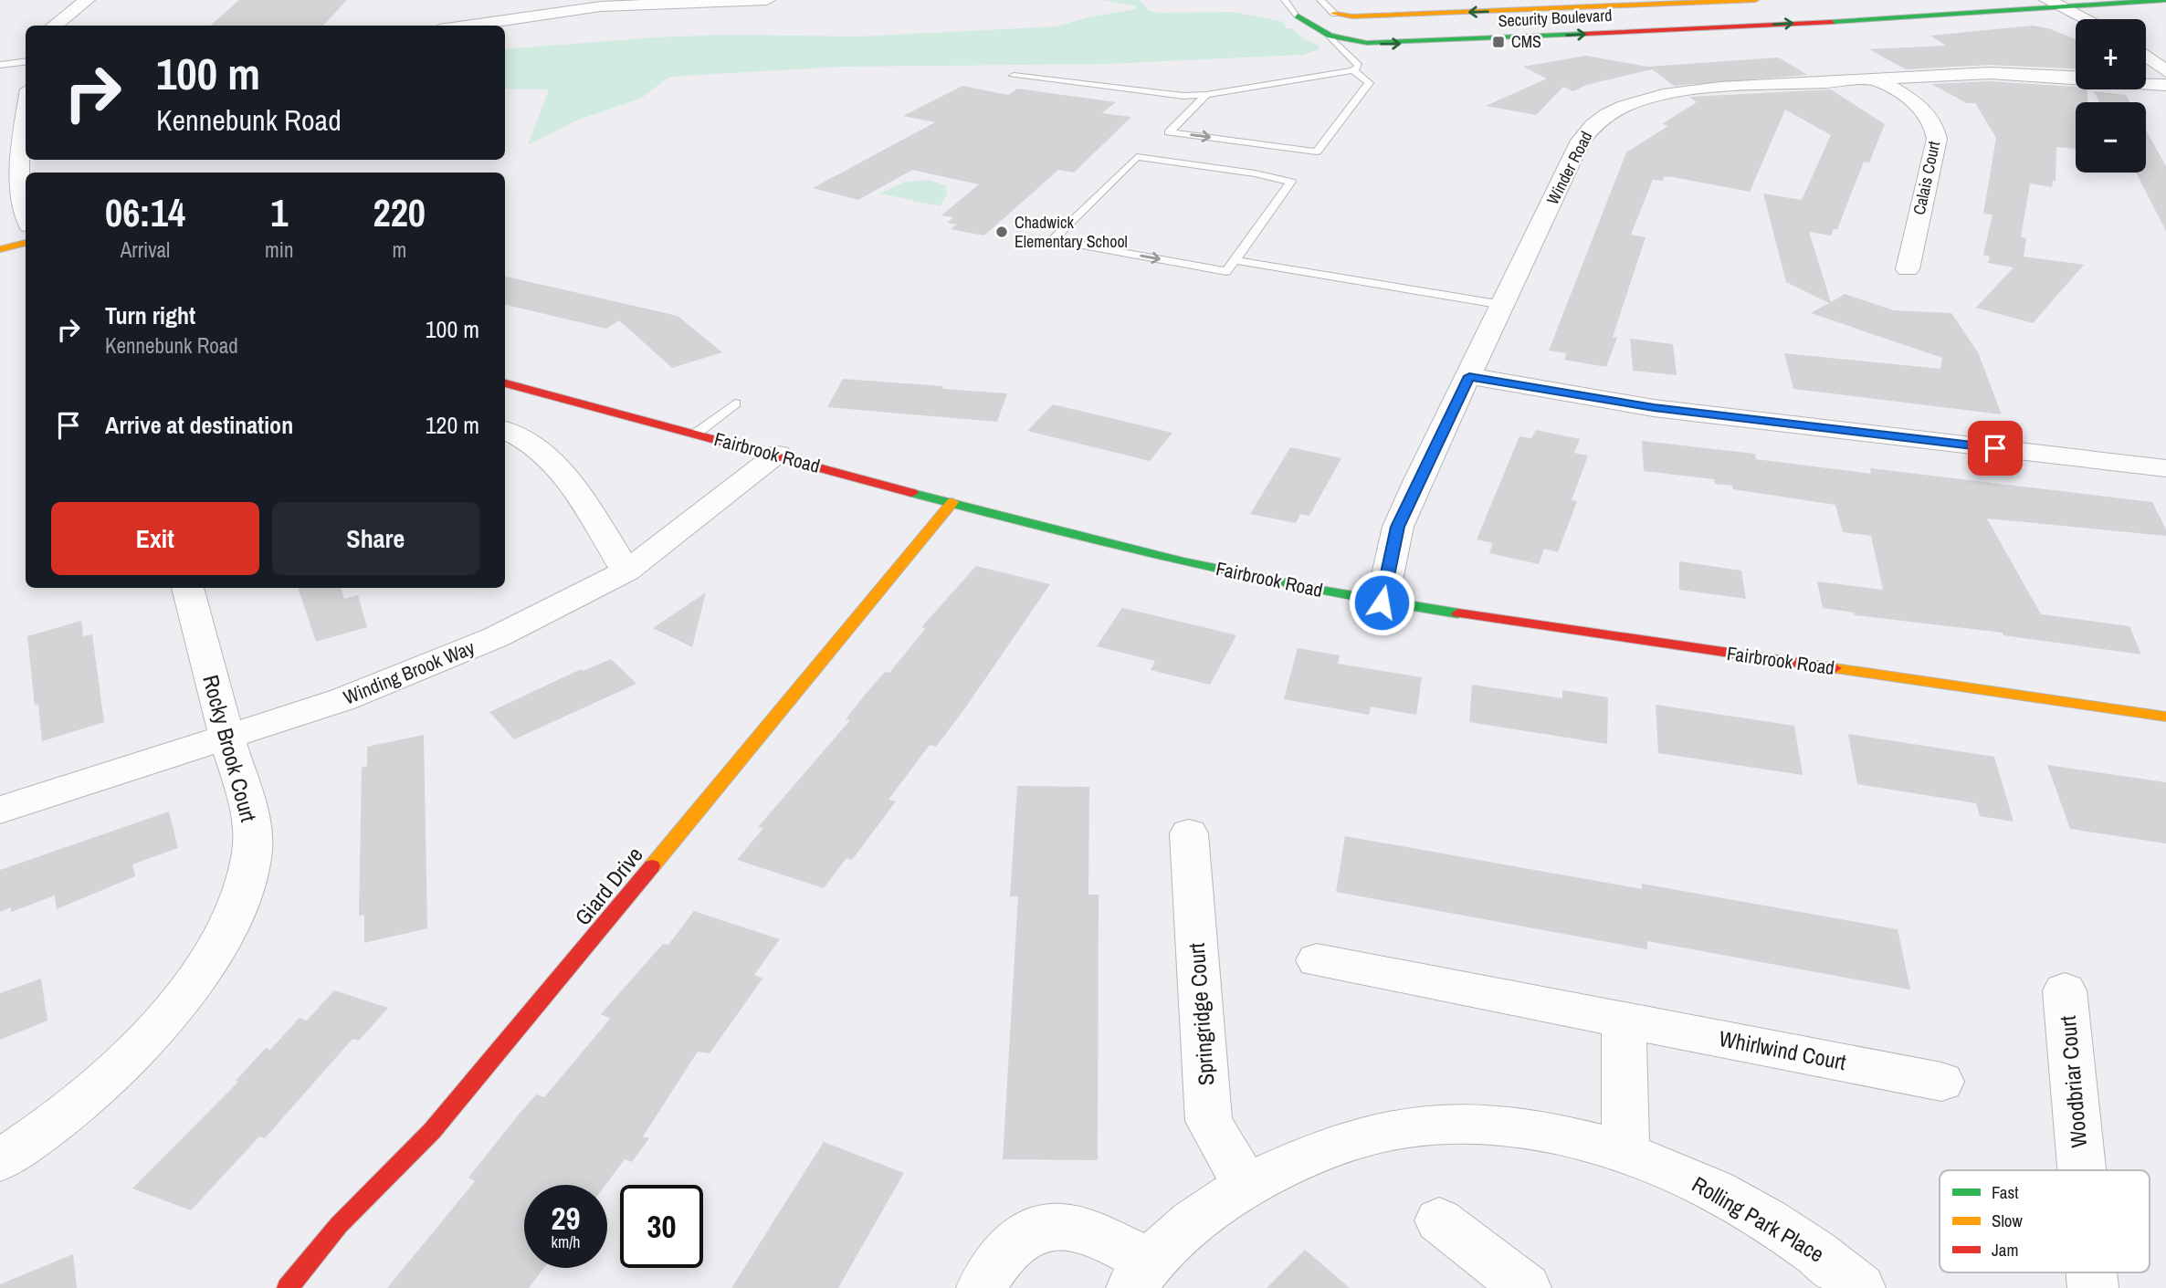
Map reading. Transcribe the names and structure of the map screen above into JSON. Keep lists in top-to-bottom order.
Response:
{
  "streets": {
    "street": [
      "Security Boulevard",
      "Winder Road",
      "Calais Court",
      "Fairbrook Road",
      "Winding Brook Way",
      "Rocky Brook Court",
      "Giard Drive",
      "Springridge Court",
      "Whirlwind Court",
      "Woodbriar Court",
      "Rolling Park Place"
    ]
  },
  "crossings": [
    ["Winder Road", "Calais Court"],
    ["Winder Road", "Fairbrook Road"],
    ["Fairbrook Road", "Winding Brook Way"],
    ["Fairbrook Road", "Giard Drive"],
    ["Winding Brook Way", "Rocky Brook Court"],
    ["Springridge Court", "Rolling Park Place"]
  ],
  "places": {
    "transit": ["CMS"],
    "other": ["Chadwick Elementary School"]
  },
  "legend": ["Fast", "Slow", "Jam"],
  "page": {
    "map_buttons": ["+", "−"],
    "turn": ["100 m", "Kennebunk Road"],
    "eta": [
      "06:14",
      "Arrival",
      "1",
      "min",
      "220",
      "m"
    ],
    "list": [
      {
        "name": "Turn right",
        "note": "Kennebunk Road",
        "value": "100 m"
      },
      {
        "name": "Arrive at destination",
        "value": "120 m"
      }
    ],
    "buttons": ["Exit", "Share"],
    "speed": "29 km/h",
    "limit": "30"
  }
}
